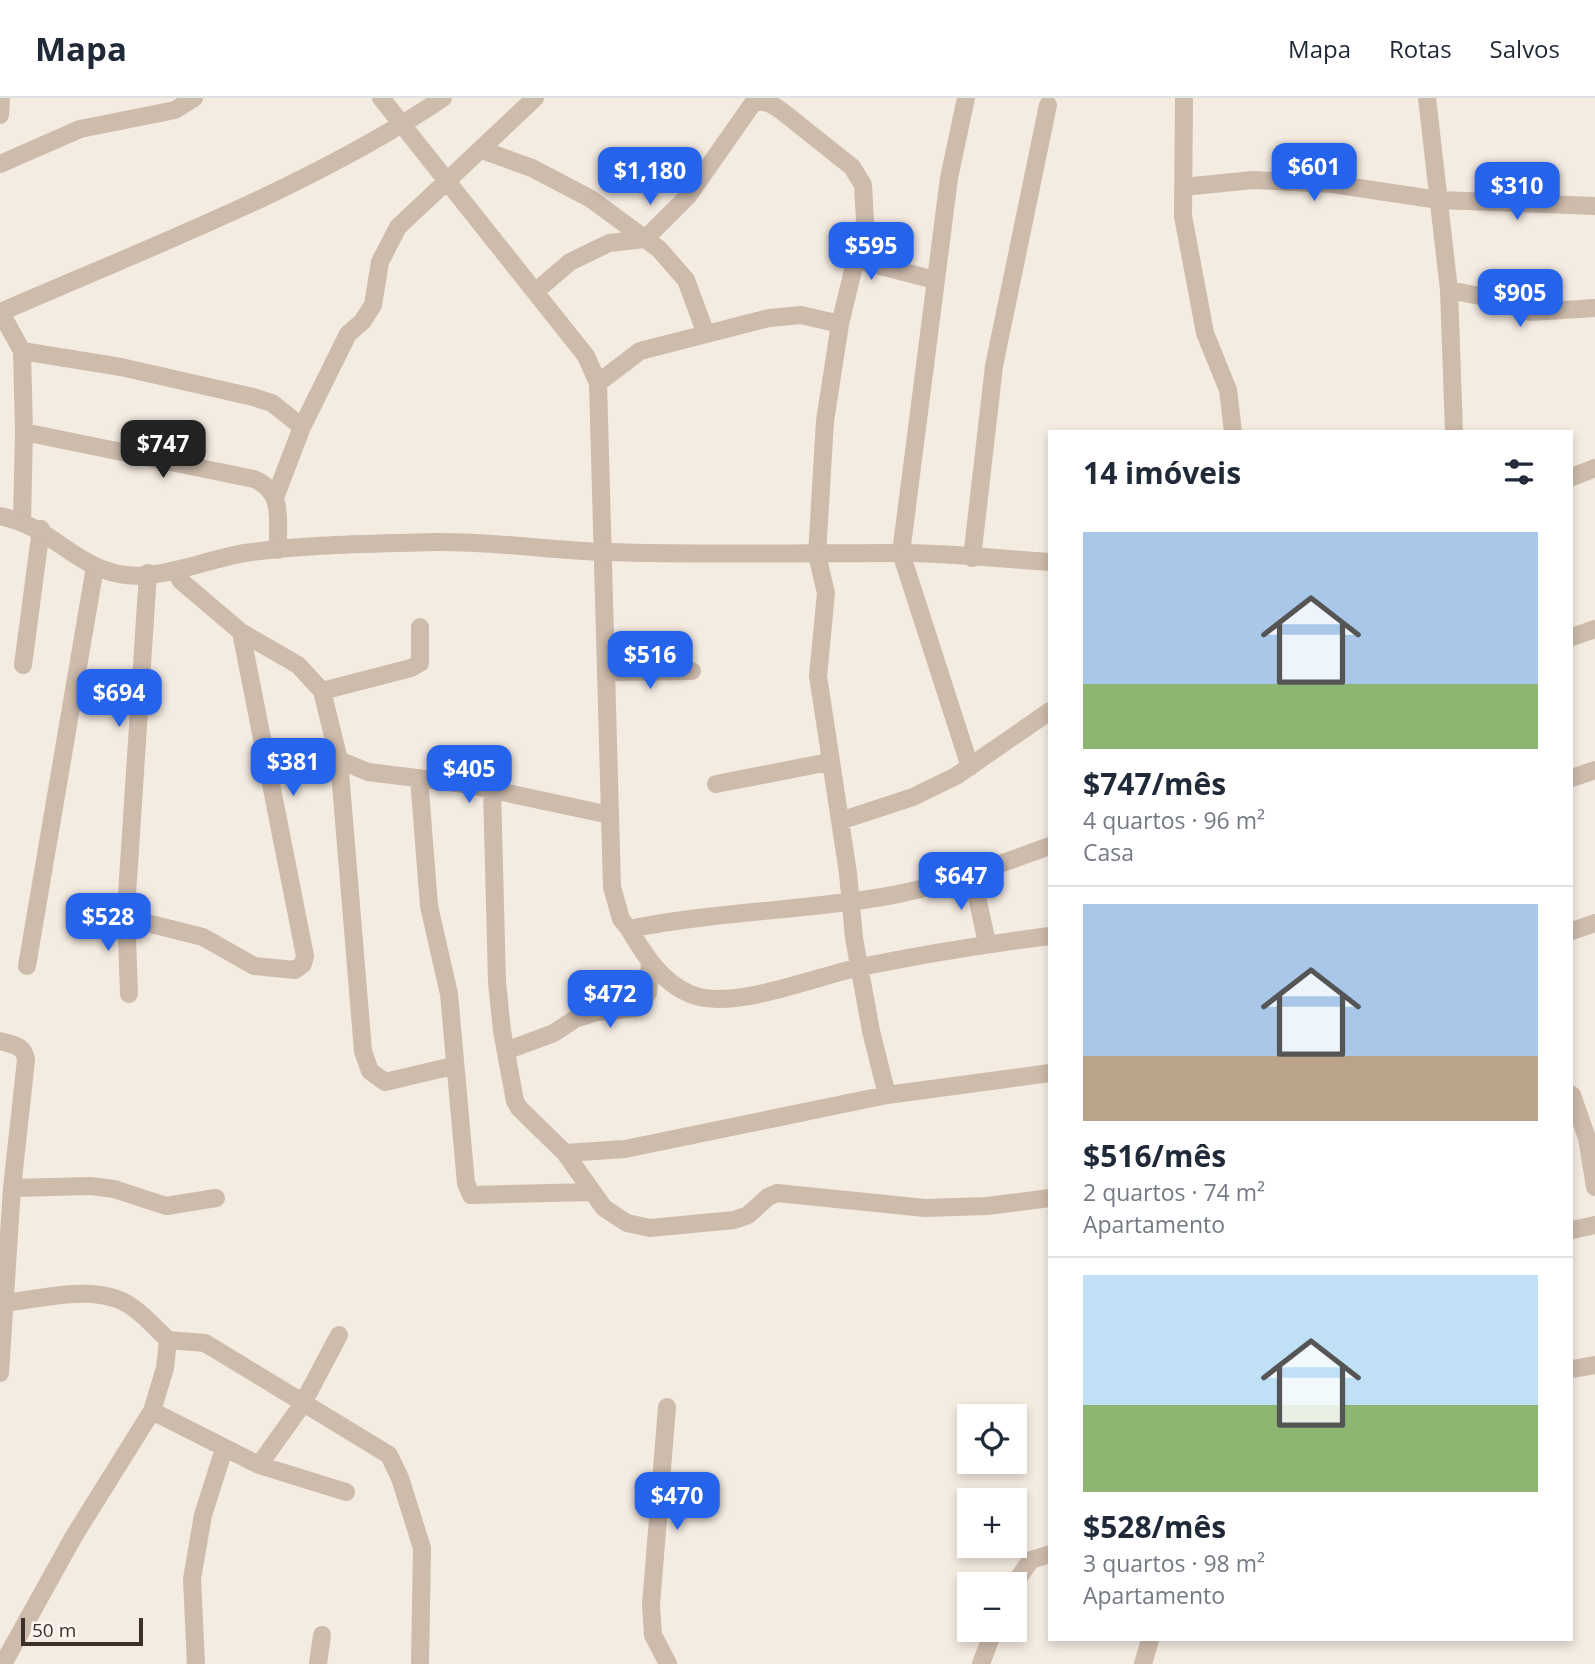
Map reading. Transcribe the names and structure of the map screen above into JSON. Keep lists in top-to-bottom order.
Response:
{
  "scale_bar": "50 m",
  "page": {
    "header": "Mapa",
    "nav": ["Mapa", "Rotas", "Salvos"],
    "price": [
      "$601",
      "$1,180",
      "$310",
      "$595",
      "$905",
      "$747",
      "$516",
      "$694",
      "$381",
      "$405",
      "$647",
      "$528",
      "$472",
      "$470"
    ],
    "heading": "14 imóveis",
    "list": [
      {
        "name": "$747/mês",
        "note": "4 quartos · 96 m² · Casa"
      },
      {
        "name": "$516/mês",
        "note": "2 quartos · 74 m² · Apartamento"
      },
      {
        "name": "$528/mês",
        "note": "3 quartos · 98 m² · Apartamento"
      }
    ],
    "map_buttons": ["+", "−"],
    "scale": "50 m"
  }
}
